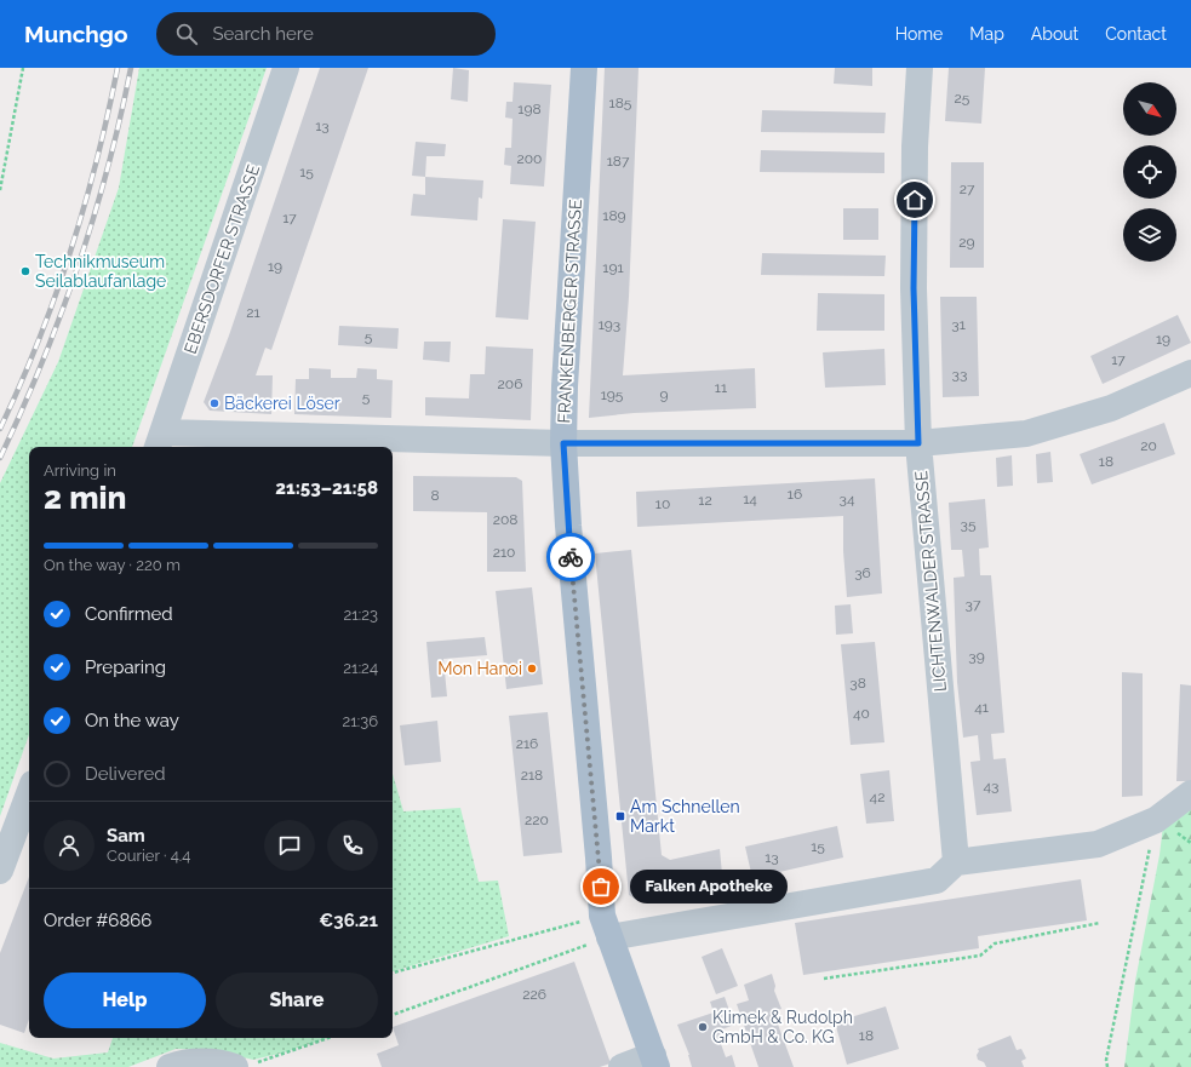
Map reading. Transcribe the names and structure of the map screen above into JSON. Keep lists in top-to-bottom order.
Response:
{
  "streets": {
    "main road": ["FRANKENBERGER STRASSE"],
    "street": ["EBERSDORFER STRASSE", "LICHTENWALDER STRASSE"]
  },
  "places": {
    "other": [
      "Technikmuseum Seilablaufanlage",
      "Bäckerei Löser",
      "Mon Hanoi",
      "Falken Apotheke",
      "Klimek & Rudolph GmbH & Co. KG"
    ],
    "transit": ["Am Schnellen Markt"]
  },
  "house_numbers": [
    "25",
    "185",
    "198",
    "13",
    "200",
    "187",
    "15",
    "27",
    "189",
    "17",
    "29",
    "19",
    "191",
    "21",
    "193",
    "31",
    "5",
    "19",
    "17",
    "33",
    "206",
    "11",
    "195",
    "9",
    "5",
    "20",
    "18",
    "16",
    "8",
    "14",
    "34",
    "12",
    "10",
    "208",
    "35",
    "210",
    "36",
    "37",
    "39",
    "38",
    "41",
    "40",
    "216",
    "218",
    "43",
    "42",
    "220",
    "15",
    "13",
    "226",
    "18"
  ],
  "north": "bottom right",
  "page": {
    "header": "Munchgo",
    "search": "Search here",
    "nav": [
      "Home",
      "Map",
      "About",
      "Contact"
    ],
    "heading": ["2 min", "Arriving in", "21:53–21:58"],
    "panel": [
      "Sam",
      "Courier · 4.4",
      "Order #6866",
      "€36.21"
    ],
    "bar": "On the way · 220 m",
    "list": [
      ["Confirmed", "21:23"],
      ["Preparing", "21:24"],
      ["On the way", "21:36"],
      "Delivered"
    ],
    "bubble": "Falken Apotheke",
    "buttons": ["Help", "Share"]
  }
}
